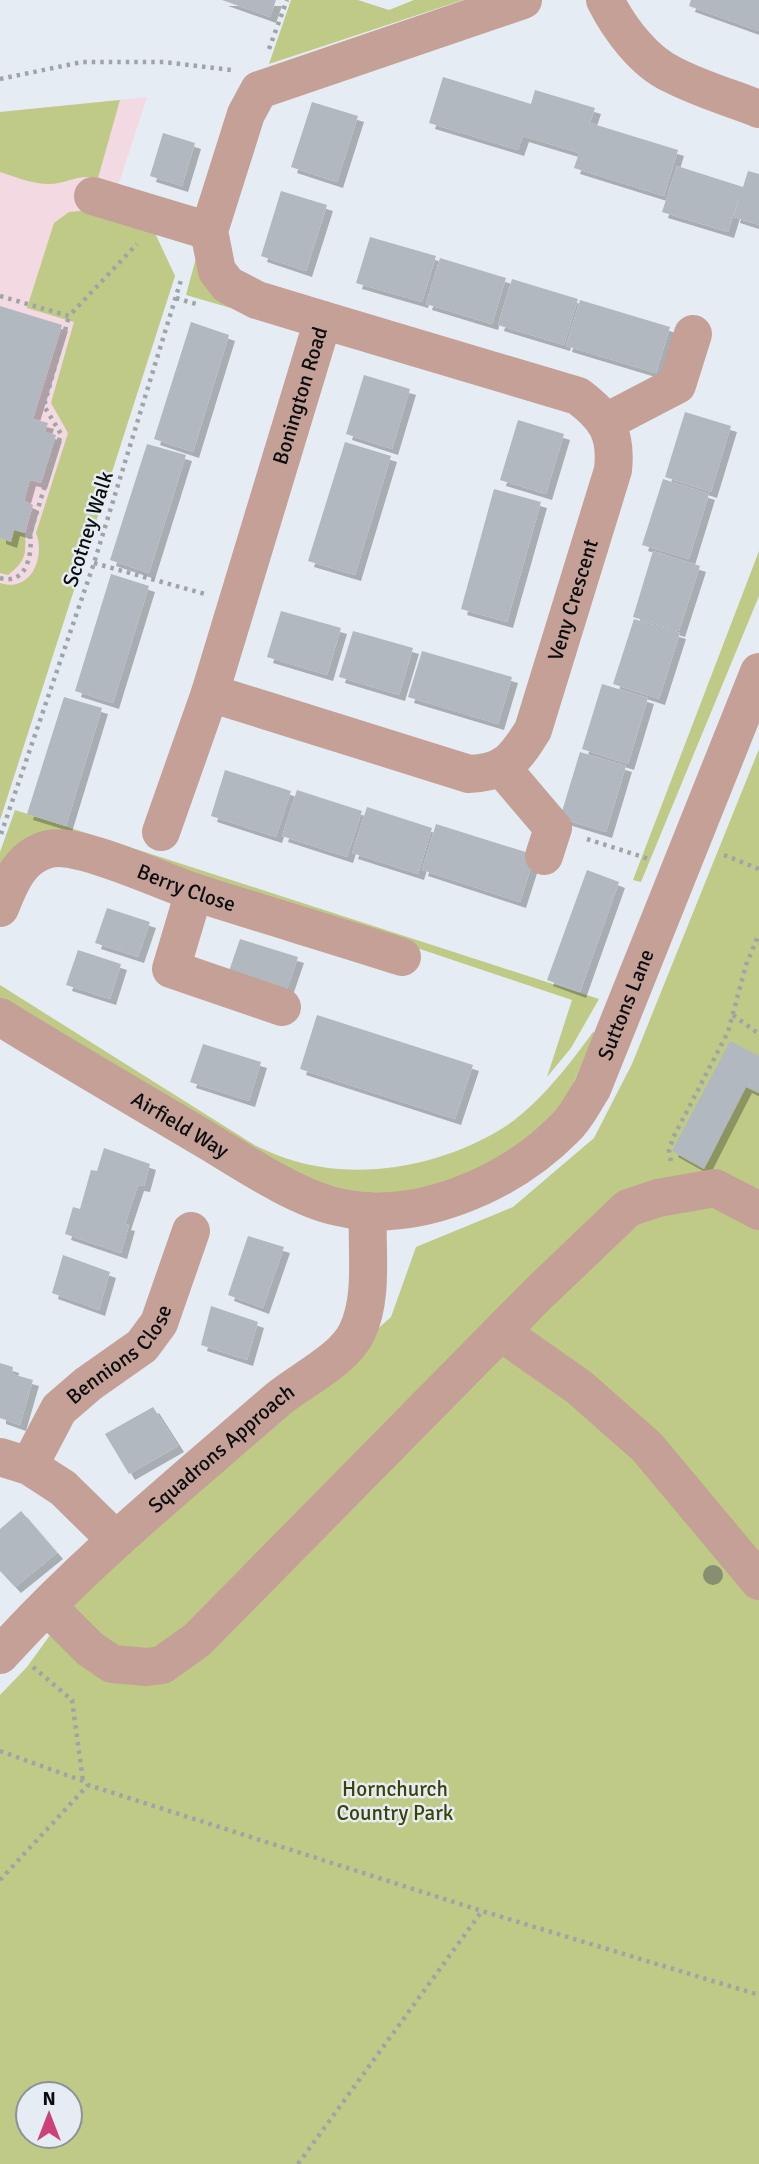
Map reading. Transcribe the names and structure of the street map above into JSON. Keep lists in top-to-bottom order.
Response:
{
  "streets": {
    "street": [
      "Bonington Road",
      "Veny Crescent",
      "Berry Close",
      "Suttons Lane",
      "Airfield Way",
      "Bennions Close",
      "Squadrons Approach"
    ],
    "path": ["Scotney Walk"]
  },
  "crossings": [
    ["Bonington Road", "Scotney Walk"],
    ["Suttons Lane", "Airfield Way"],
    ["Suttons Lane", "Squadrons Approach"],
    ["Airfield Way", "Squadrons Approach"]
  ],
  "parks": ["Hornchurch Country Park"],
  "north": "top"
}
